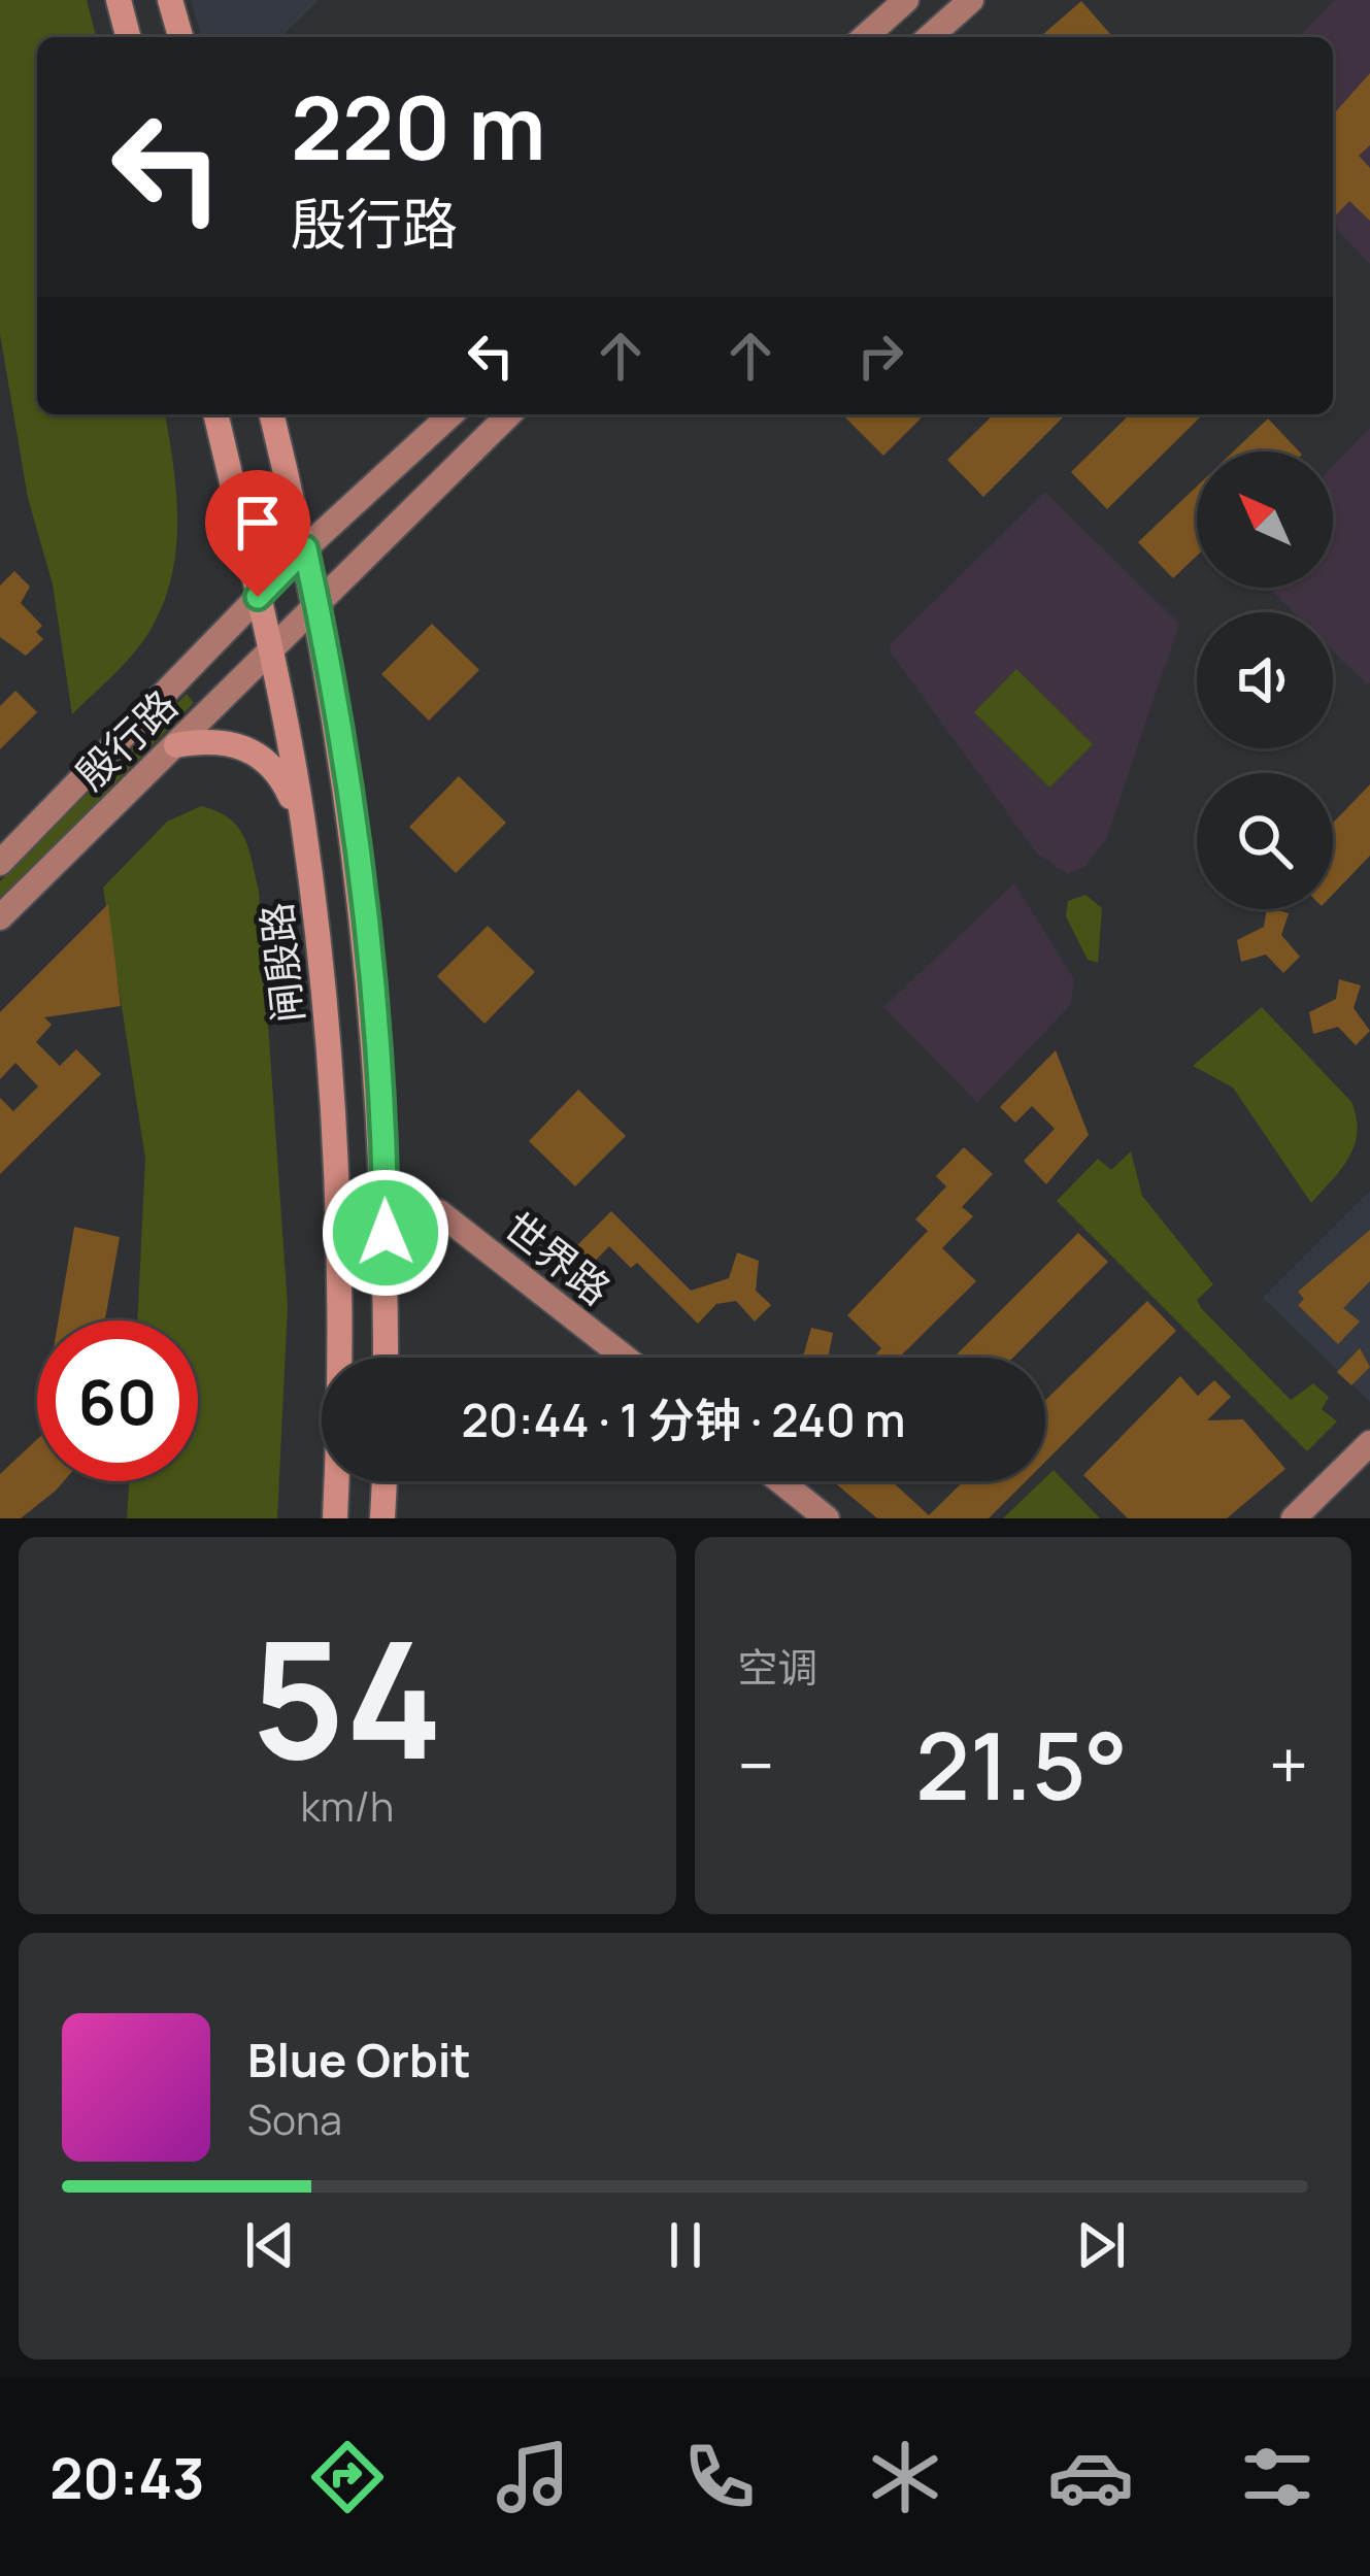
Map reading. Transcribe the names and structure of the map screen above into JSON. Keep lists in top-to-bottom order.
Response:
{
  "streets": {
    "main road": ["殷行路", "闸殷路", "世界路"]
  },
  "crossings": [
    ["殷行路", "闸殷路"],
    ["闸殷路", "世界路"]
  ],
  "north": "top left",
  "page": {
    "turn": ["220 m", "殷行路"],
    "limit": "60",
    "trip": "20:44 · 1 分钟 · 240 m",
    "tile": [
      ["54", "km/h"],
      "空调"
    ],
    "heat": ["−", "21.5°", "+"],
    "song": ["Blue Orbit", "Sona"],
    "tabs": "20:43"
  }
}
